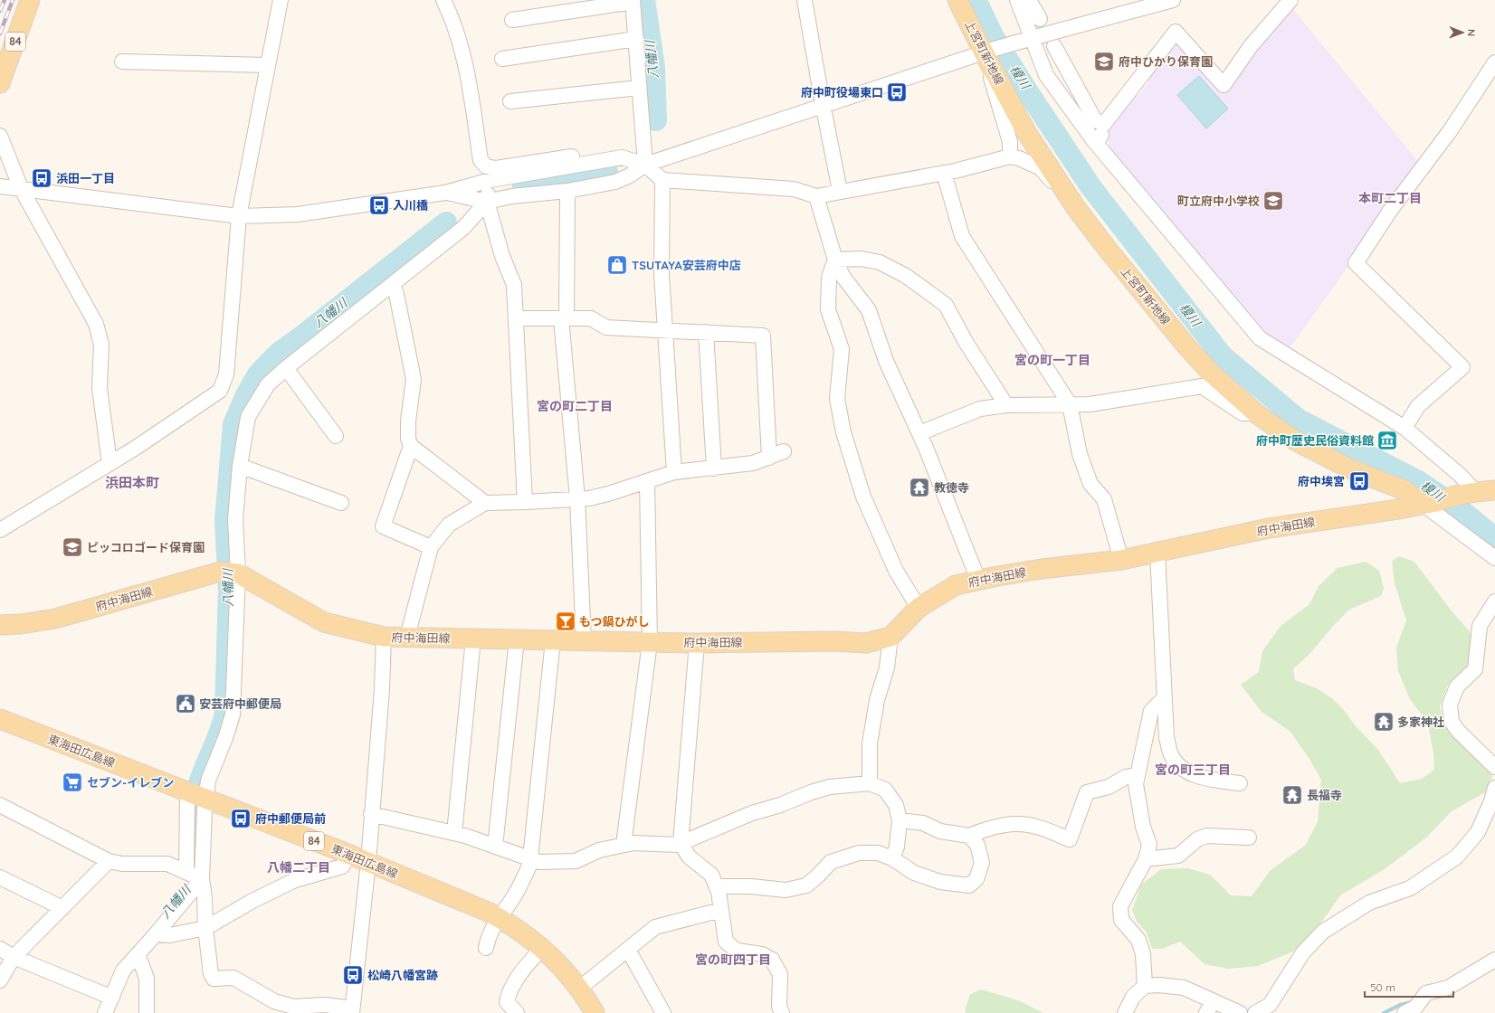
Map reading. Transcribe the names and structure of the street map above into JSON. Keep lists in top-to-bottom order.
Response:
{
  "streets": {
    "main road": [
      "84",
      "上宮町新地線",
      "府中海田線",
      "東海田広島線"
    ]
  },
  "crossings": [
    ["上宮町新地線", "府中海田線"]
  ],
  "districts": [
    "本町二丁目",
    "宮の町一丁目",
    "宮の町二丁目",
    "浜田本町",
    "宮の町三丁目",
    "八幡二丁目",
    "宮の町四丁目"
  ],
  "water": ["八幡川", "榎川"],
  "places": {
    "school or university": ["府中ひかり保育園", "町立府中小学校", "ピッコロゴード保育園"],
    "bus stop": [
      "府中町役場東口",
      "浜田一丁目",
      "入川橋",
      "府中埃宮",
      "府中郵便局前",
      "松崎八幡宮跡"
    ],
    "shop": ["TSUTAYA安芸府中店"],
    "museum": ["府中町歴史民俗資料館"],
    "temple": ["教徳寺", "多家神社", "長福寺"],
    "bar": ["もつ鍋ひがし"],
    "public building": ["安芸府中郵便局"],
    "supermarket": ["セブン-イレブン"]
  },
  "scale_bar": "50 m",
  "north": "right"
}
